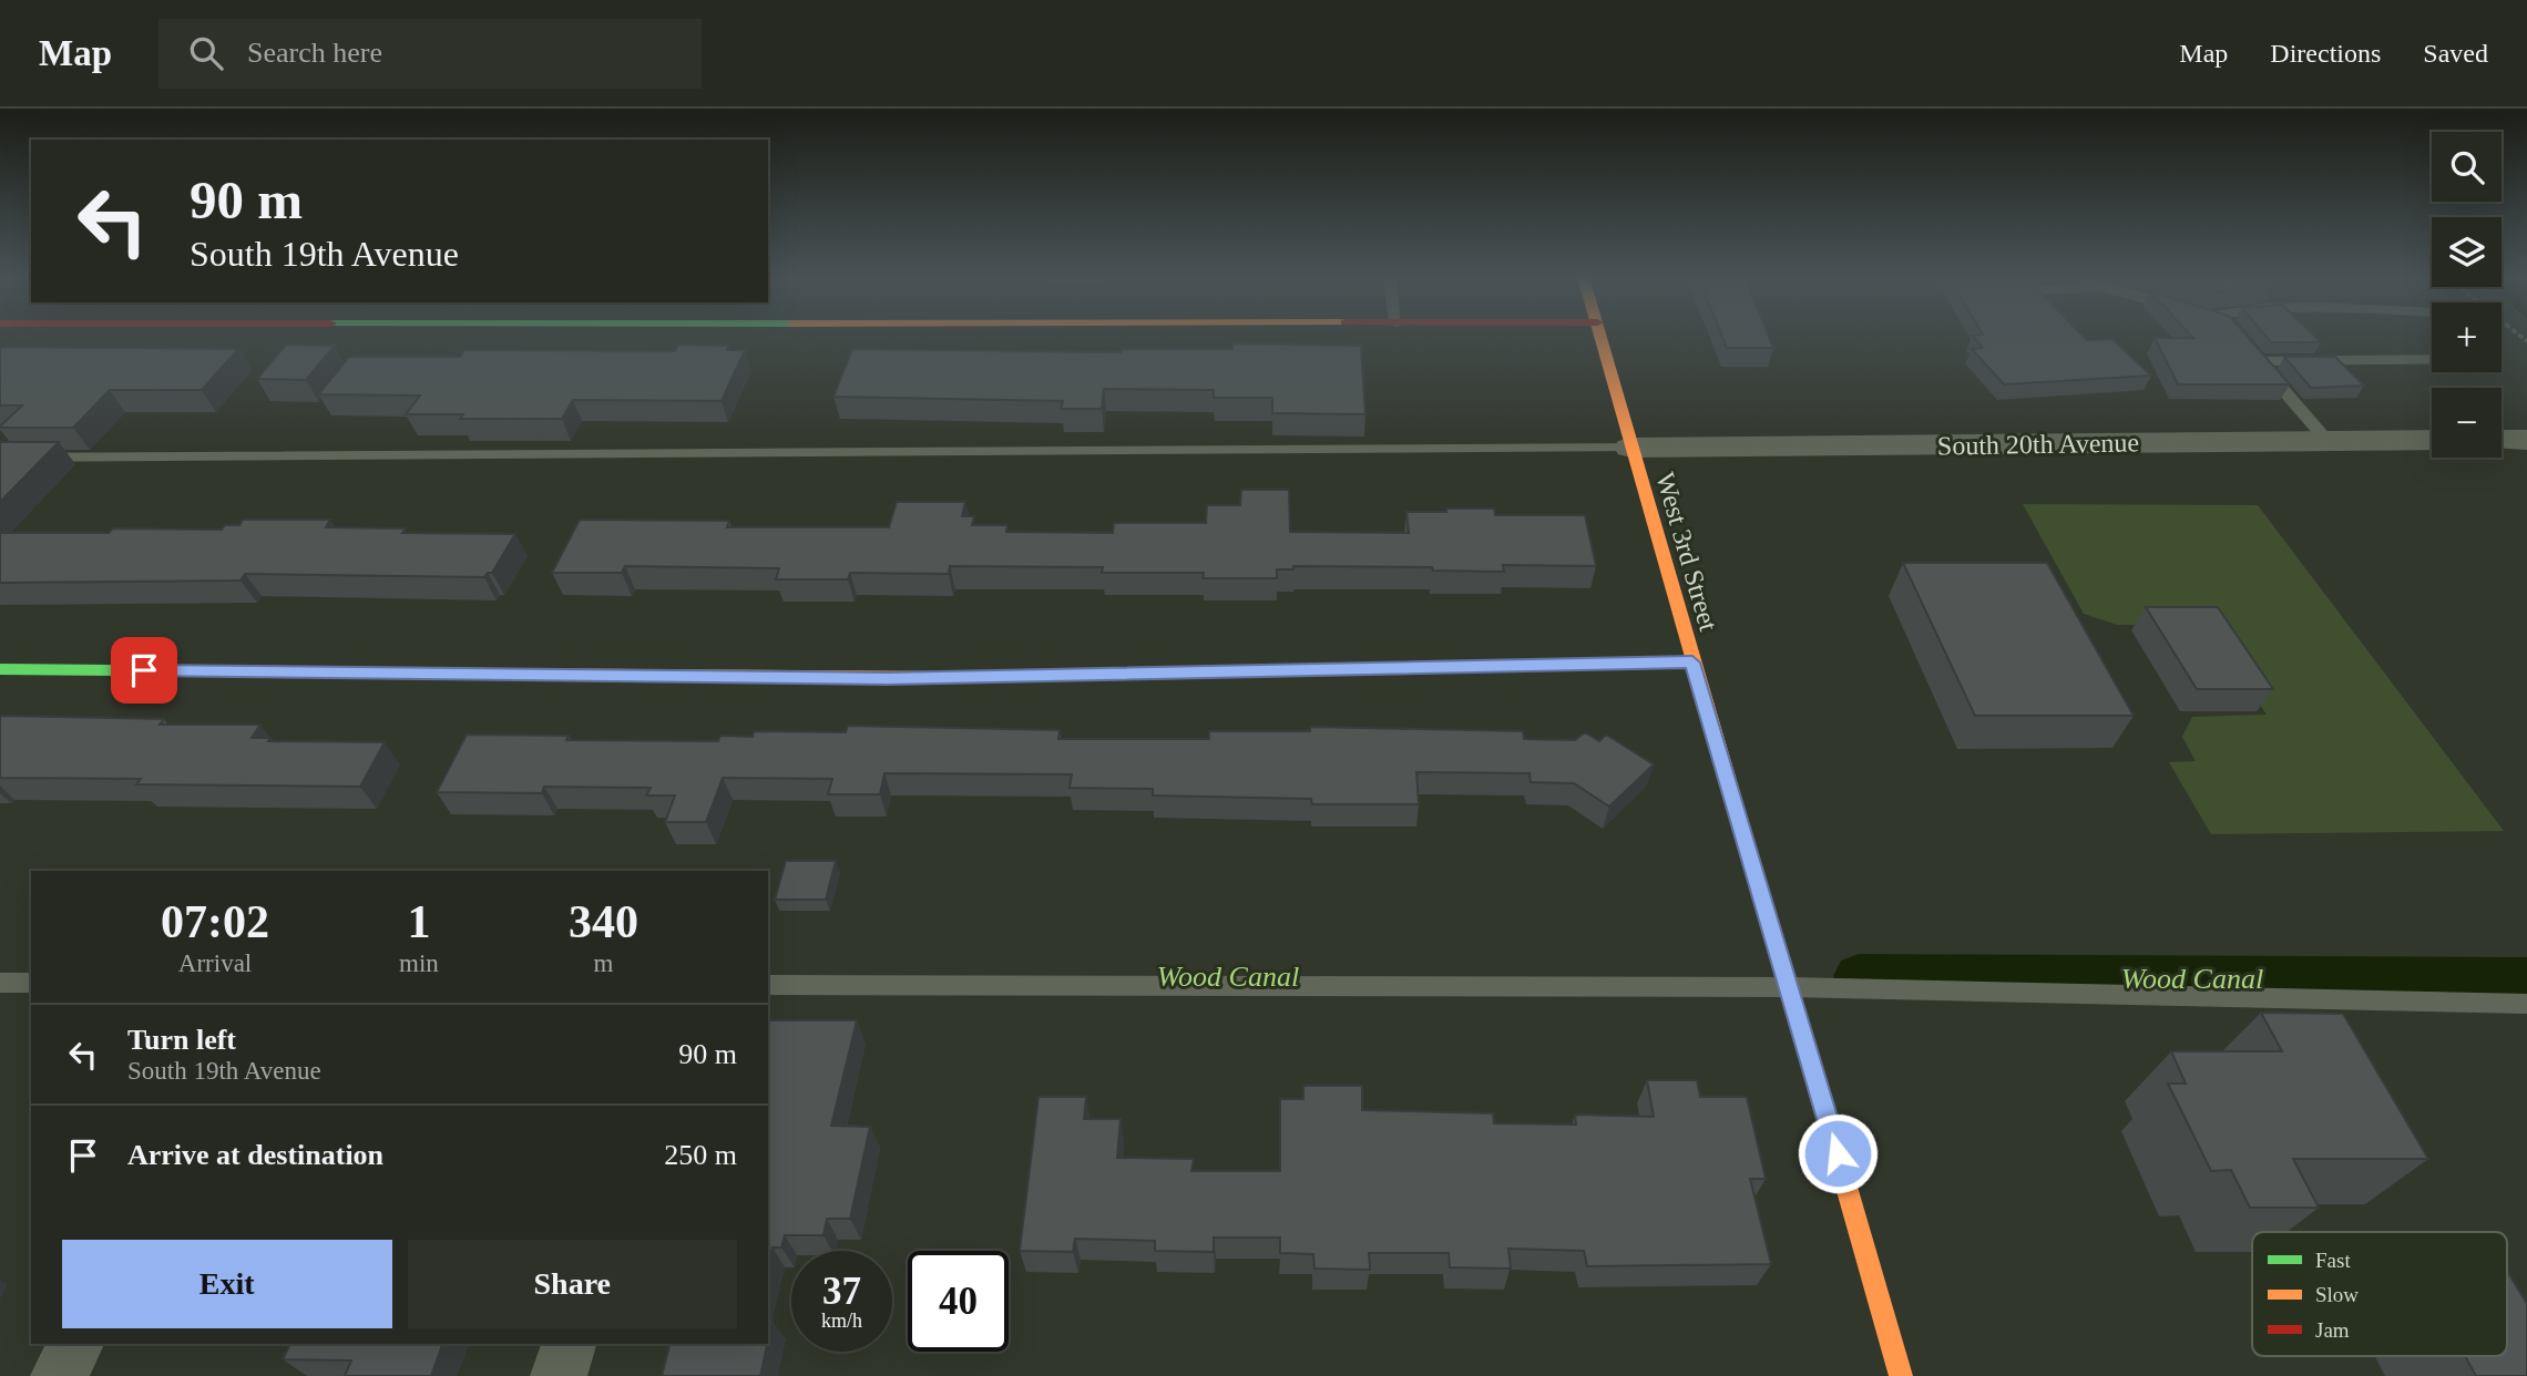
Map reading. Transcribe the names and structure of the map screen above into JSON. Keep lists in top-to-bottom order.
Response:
{
  "streets": {
    "street": ["South 20th Avenue", "West 3rd Street"]
  },
  "crossings": [
    ["South 20th Avenue", "West 3rd Street"]
  ],
  "water": ["Wood Canal"],
  "legend": ["Fast", "Slow", "Jam"],
  "page": {
    "header": "Map",
    "search": "Search here",
    "nav": ["Map", "Directions", "Saved"],
    "map_buttons": ["+", "−"],
    "turn": ["90 m", "South 19th Avenue"],
    "eta": [
      "07:02",
      "Arrival",
      "1",
      "min",
      "340",
      "m"
    ],
    "list": [
      {
        "name": "Turn left",
        "note": "South 19th Avenue",
        "value": "90 m"
      },
      {
        "name": "Arrive at destination",
        "value": "250 m"
      }
    ],
    "buttons": ["Exit", "Share"],
    "speed": "37 km/h",
    "limit": "40"
  }
}
